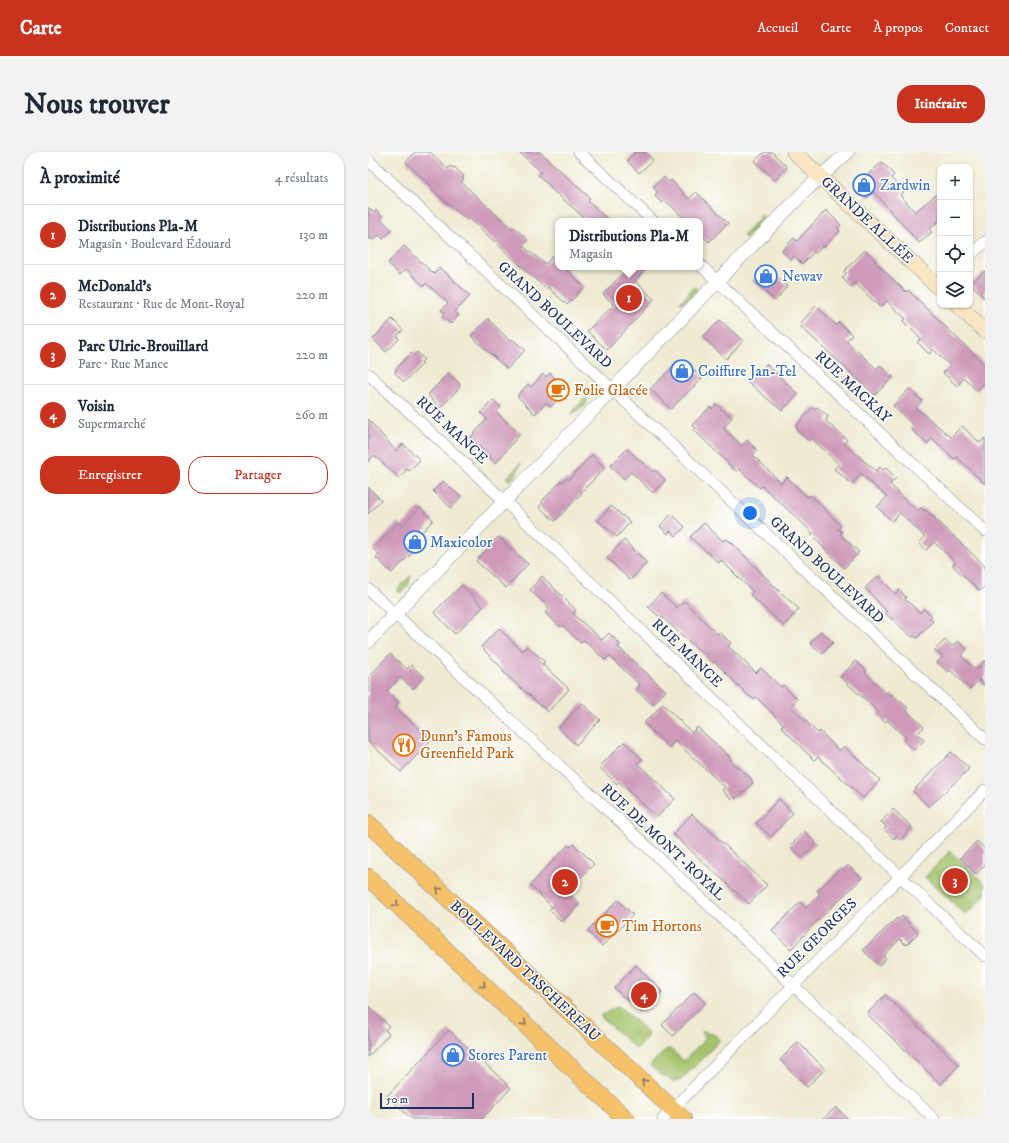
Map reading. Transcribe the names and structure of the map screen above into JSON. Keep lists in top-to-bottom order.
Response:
{
  "streets": {
    "main road": ["GRANDE ALLÉE", "BOULEVARD TASCHEREAU"],
    "street": [
      "GRAND BOULEVARD",
      "RUE MACKAY",
      "RUE MANCE",
      "RUE DE MONT-ROYAL",
      "RUE GEORGES"
    ]
  },
  "crossings": [
    ["RUE MANCE", "RUE GEORGES"],
    ["RUE DE MONT-ROYAL", "RUE GEORGES"],
    ["RUE GEORGES", "BOULEVARD TASCHEREAU"]
  ],
  "places": {
    "shop": [
      "Zardwin",
      "Newav",
      "Coiffure Jan-Tel",
      "Maxicolor",
      "Stores Parent"
    ],
    "cafe": ["Folie Glacée", "Tim Hortons"],
    "restaurant": ["Dunn's Famous Greenfield Park"]
  },
  "scale_bar": "50 m",
  "page": {
    "header": "Carte",
    "nav": [
      "Accueil",
      "Carte",
      "À propos",
      "Contact"
    ],
    "buttons": [
      "Itinéraire",
      ["Enregistrer", "Partager"]
    ],
    "title": "Nous trouver",
    "heading": ["À proximité", "4 résultats"],
    "map_buttons": ["+", "−"],
    "list": [
      {
        "mark": "1",
        "name": "Distributions Pla-M",
        "note": "Magasin · Boulevard Édouard",
        "value": "130 m"
      },
      {
        "mark": "2",
        "name": "McDonald's",
        "note": "Restaurant · Rue de Mont-Royal",
        "value": "220 m"
      },
      {
        "mark": "3",
        "name": "Parc Ulric-Brouillard",
        "note": "Parc · Rue Mance",
        "value": "220 m"
      },
      {
        "mark": "4",
        "name": "Voisin",
        "note": "Supermarché",
        "value": "260 m"
      }
    ],
    "popup": ["Distributions Pla-M", "Magasin"],
    "pins": [
      "1",
      "3",
      "2",
      "4"
    ],
    "scale": "50 m"
  }
}
